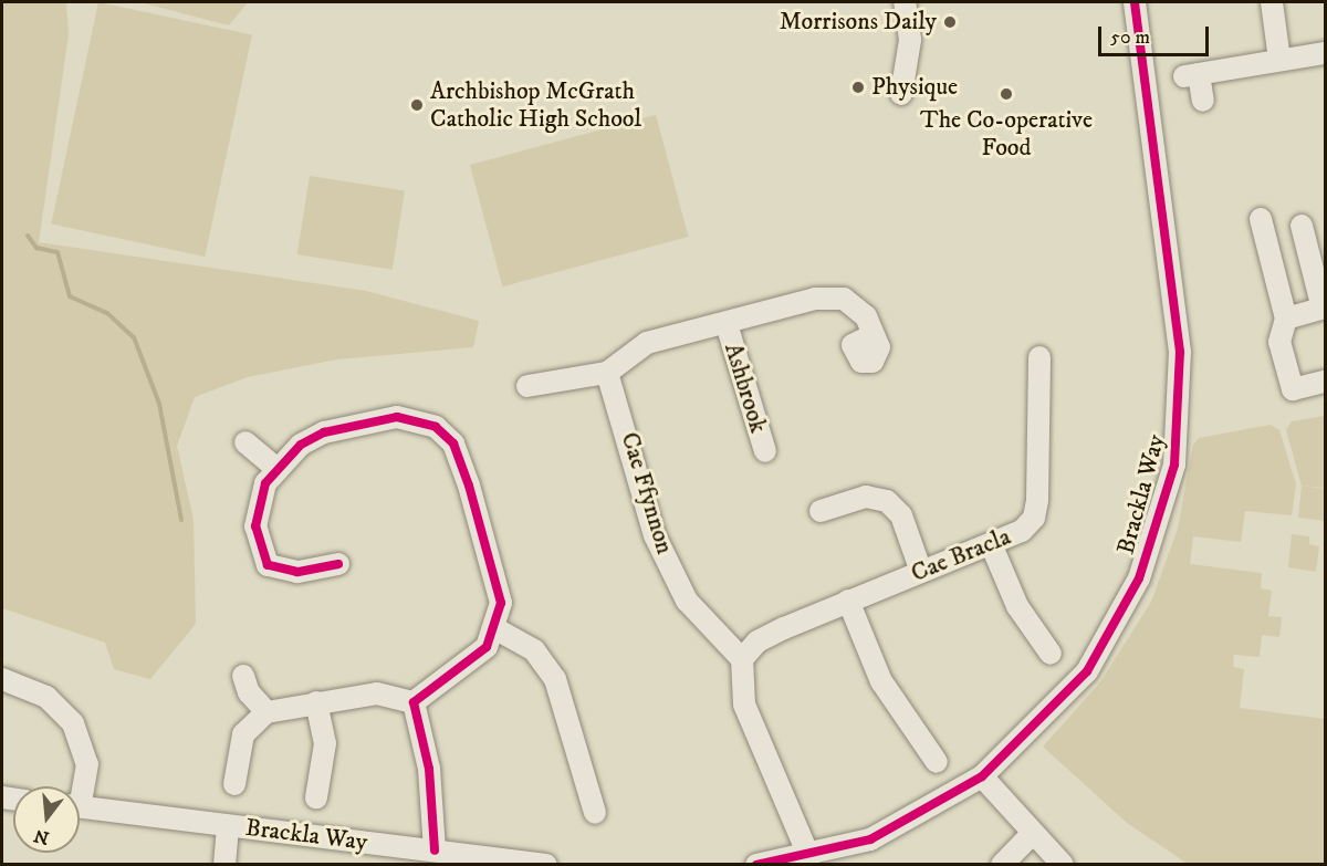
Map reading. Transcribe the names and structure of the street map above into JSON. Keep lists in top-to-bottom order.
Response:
{
  "streets": {
    "street": [
      "Ashbrook",
      "Cae Ffynnon",
      "Brackla Way",
      "Cae Bracla"
    ]
  },
  "crossings": [
    ["Ashbrook", "Cae Ffynnon"],
    ["Cae Ffynnon", "Cae Bracla"]
  ],
  "places": [
    "Morrisons Daily",
    "Physique",
    "The Co-operative Food",
    "Archbishop McGrath Catholic High School"
  ],
  "scale_bar": "50 m",
  "north": "bottom"
}
